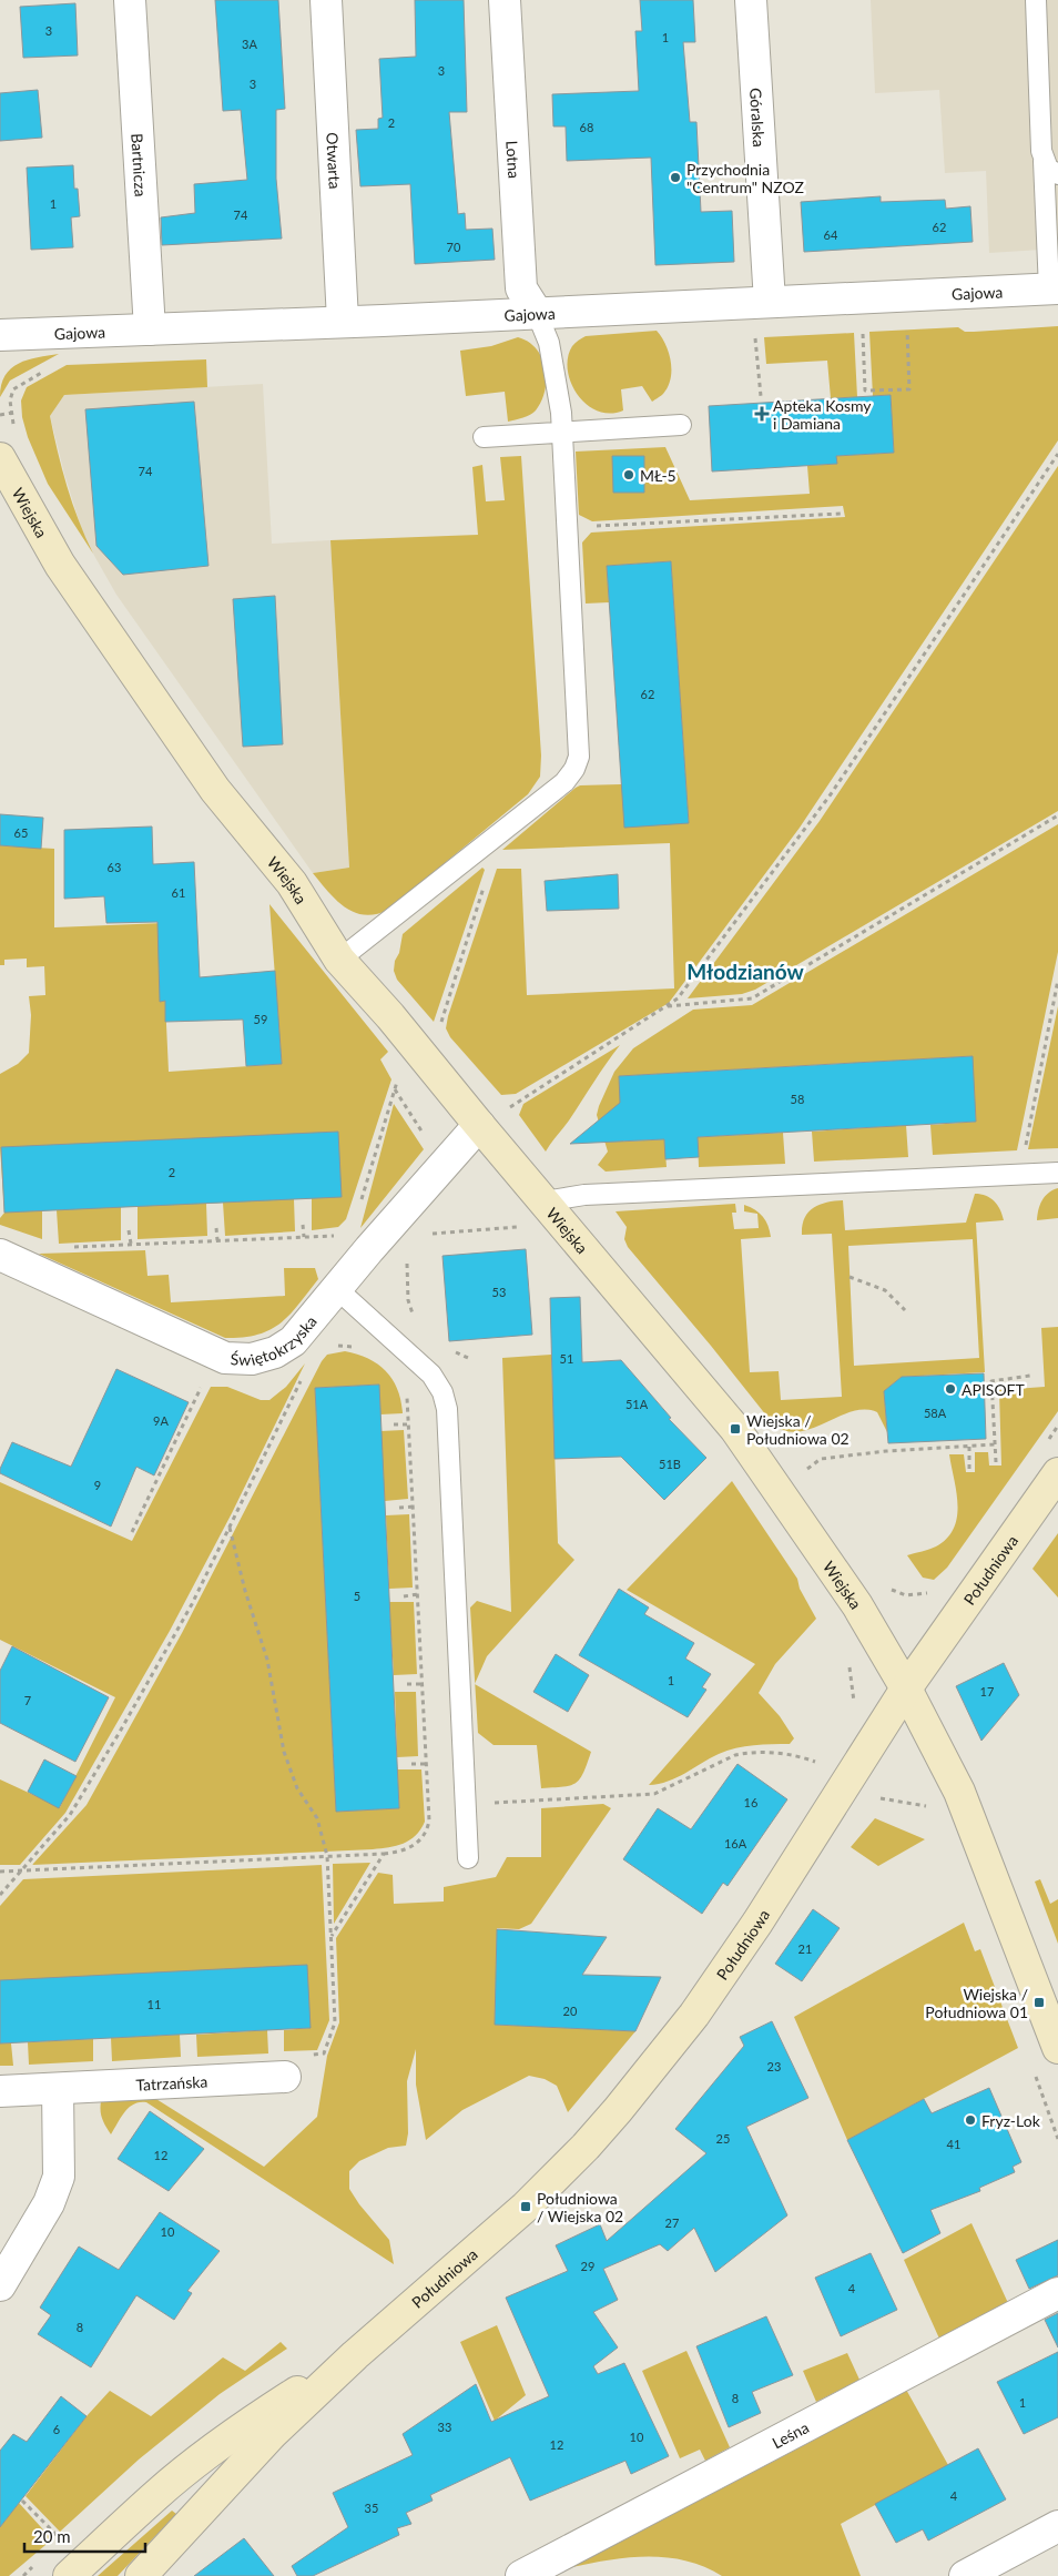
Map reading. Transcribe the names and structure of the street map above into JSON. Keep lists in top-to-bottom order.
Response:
{
  "streets": {
    "street": [
      "Góralska",
      "Lotna",
      "Otwarta",
      "Bartnicza",
      "Gajowa",
      "Wiejska",
      "Świętokrzyska",
      "Południowa",
      "Tatrzańska",
      "Leśna"
    ]
  },
  "crossings": [
    ["Góralska", "Gajowa"],
    ["Lotna", "Gajowa"],
    ["Otwarta", "Gajowa"],
    ["Bartnicza", "Gajowa"],
    ["Wiejska", "Świętokrzyska"],
    ["Wiejska", "Południowa"]
  ],
  "districts": ["Młodzianów"],
  "places": {
    "other": [
      "Przychodnia \"Centrum\" NZOZ",
      "MŁ-5",
      "APISOFT",
      "Fryz-Lok"
    ],
    "health": ["Apteka Kosmy i Damiana"],
    "transit": ["Wiejska / Południowa 02", "Wiejska / Południowa 01", "Południowa / Wiejska 02"]
  },
  "house_numbers": [
    "3",
    "1",
    "3A",
    "3",
    "3",
    "2",
    "68",
    "1",
    "74",
    "62",
    "64",
    "70",
    "74",
    "62",
    "65",
    "63",
    "61",
    "59",
    "58",
    "2",
    "53",
    "51",
    "51A",
    "58A",
    "9A",
    "51B",
    "9",
    "5",
    "1",
    "17",
    "7",
    "16",
    "16A",
    "21",
    "11",
    "20",
    "23",
    "25",
    "41",
    "12",
    "27",
    "10",
    "29",
    "4",
    "8",
    "8",
    "1",
    "33",
    "6",
    "10",
    "12",
    "4",
    "35"
  ],
  "scale_bar": "20 m"
}
